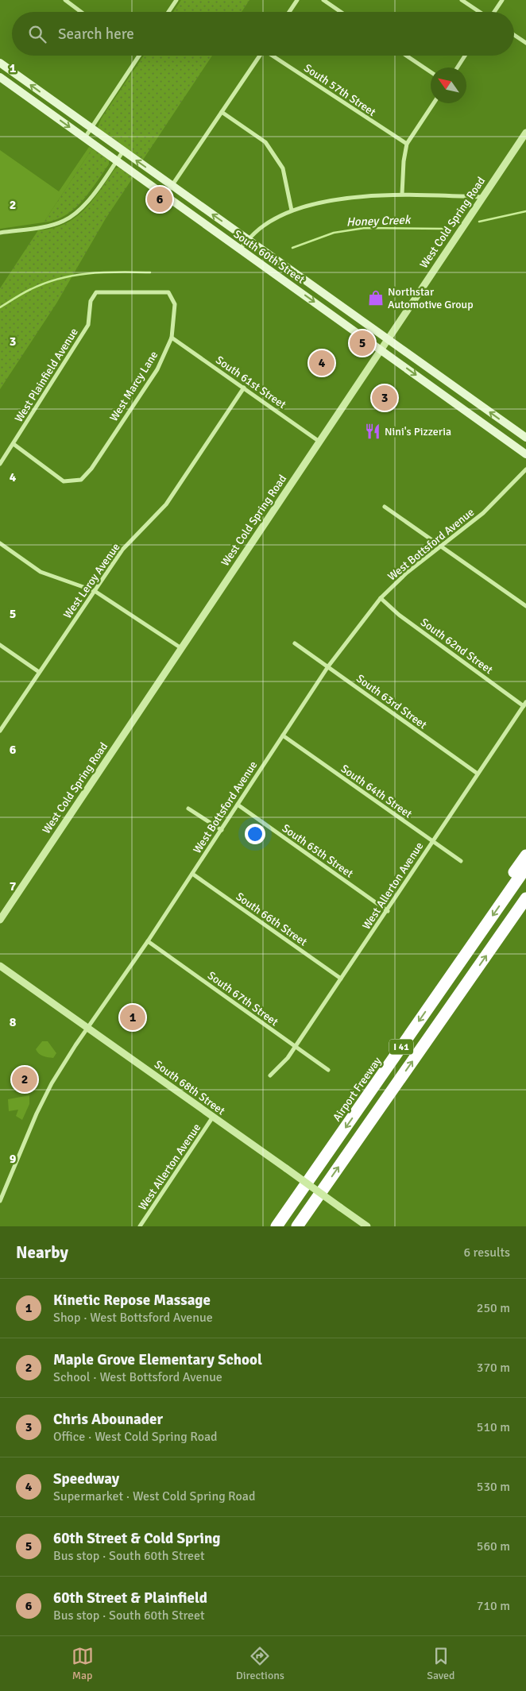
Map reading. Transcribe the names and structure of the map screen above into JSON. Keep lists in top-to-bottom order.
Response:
{
  "streets": {
    "highway": ["I 41", "Airport Freeway"],
    "main road": ["South 60th Street"],
    "street": [
      "South 57th Street",
      "West Cold Spring Road",
      "West Plainfield Avenue",
      "South 61st Street",
      "West Marcy Lane",
      "West Bottsford Avenue",
      "West Leroy Avenue",
      "South 62nd Street",
      "South 63rd Street",
      "South 64th Street",
      "South 65th Street",
      "West Allerton Avenue",
      "South 66th Street",
      "South 67th Street",
      "South 68th Street"
    ]
  },
  "crossings": [
    ["West Cold Spring Road", "South 60th Street"],
    ["West Cold Spring Road", "South 61st Street"],
    ["West Plainfield Avenue", "West Marcy Lane"],
    ["South 61st Street", "West Marcy Lane"],
    ["South 61st Street", "West Leroy Avenue"],
    ["West Bottsford Avenue", "South 62nd Street"],
    ["West Bottsford Avenue", "South 63rd Street"],
    ["West Bottsford Avenue", "South 64th Street"],
    ["West Bottsford Avenue", "South 65th Street"],
    ["West Bottsford Avenue", "South 66th Street"],
    ["West Bottsford Avenue", "South 67th Street"],
    ["West Bottsford Avenue", "South 68th Street"],
    ["South 62nd Street", "West Allerton Avenue"],
    ["South 63rd Street", "West Allerton Avenue"],
    ["South 64th Street", "West Allerton Avenue"],
    ["South 65th Street", "West Allerton Avenue"],
    ["West Allerton Avenue", "South 66th Street"],
    ["West Allerton Avenue", "South 67th Street"],
    ["West Allerton Avenue", "South 68th Street"]
  ],
  "water": ["Honey Creek"],
  "places": {
    "shop": ["Northstar Automotive Group"],
    "restaurant": ["Nini's Pizzeria"]
  },
  "north": "top left",
  "page": {
    "search": "Search here",
    "pins": [
      "6",
      "5",
      "4",
      "3",
      "1",
      "2"
    ],
    "heading": ["Nearby", "6 results"],
    "list": [
      {
        "mark": "1",
        "name": "Kinetic Repose Massage",
        "note": "Shop · West Bottsford Avenue",
        "value": "250 m"
      },
      {
        "mark": "2",
        "name": "Maple Grove Elementary School",
        "note": "School · West Bottsford Avenue",
        "value": "370 m"
      },
      {
        "mark": "3",
        "name": "Chris Abounader",
        "note": "Office · West Cold Spring Road",
        "value": "510 m"
      },
      {
        "mark": "4",
        "name": "Speedway",
        "note": "Supermarket · West Cold Spring Road",
        "value": "530 m"
      },
      {
        "mark": "5",
        "name": "60th Street & Cold Spring",
        "note": "Bus stop · South 60th Street",
        "value": "560 m"
      },
      {
        "mark": "6",
        "name": "60th Street & Plainfield",
        "note": "Bus stop · South 60th Street",
        "value": "710 m"
      }
    ],
    "nav": ["Map", "Directions", "Saved"]
  },
  "grid": {
    "rows": [
      "1",
      "2",
      "3",
      "4",
      "5",
      "6",
      "7",
      "8",
      "9"
    ]
  }
}
